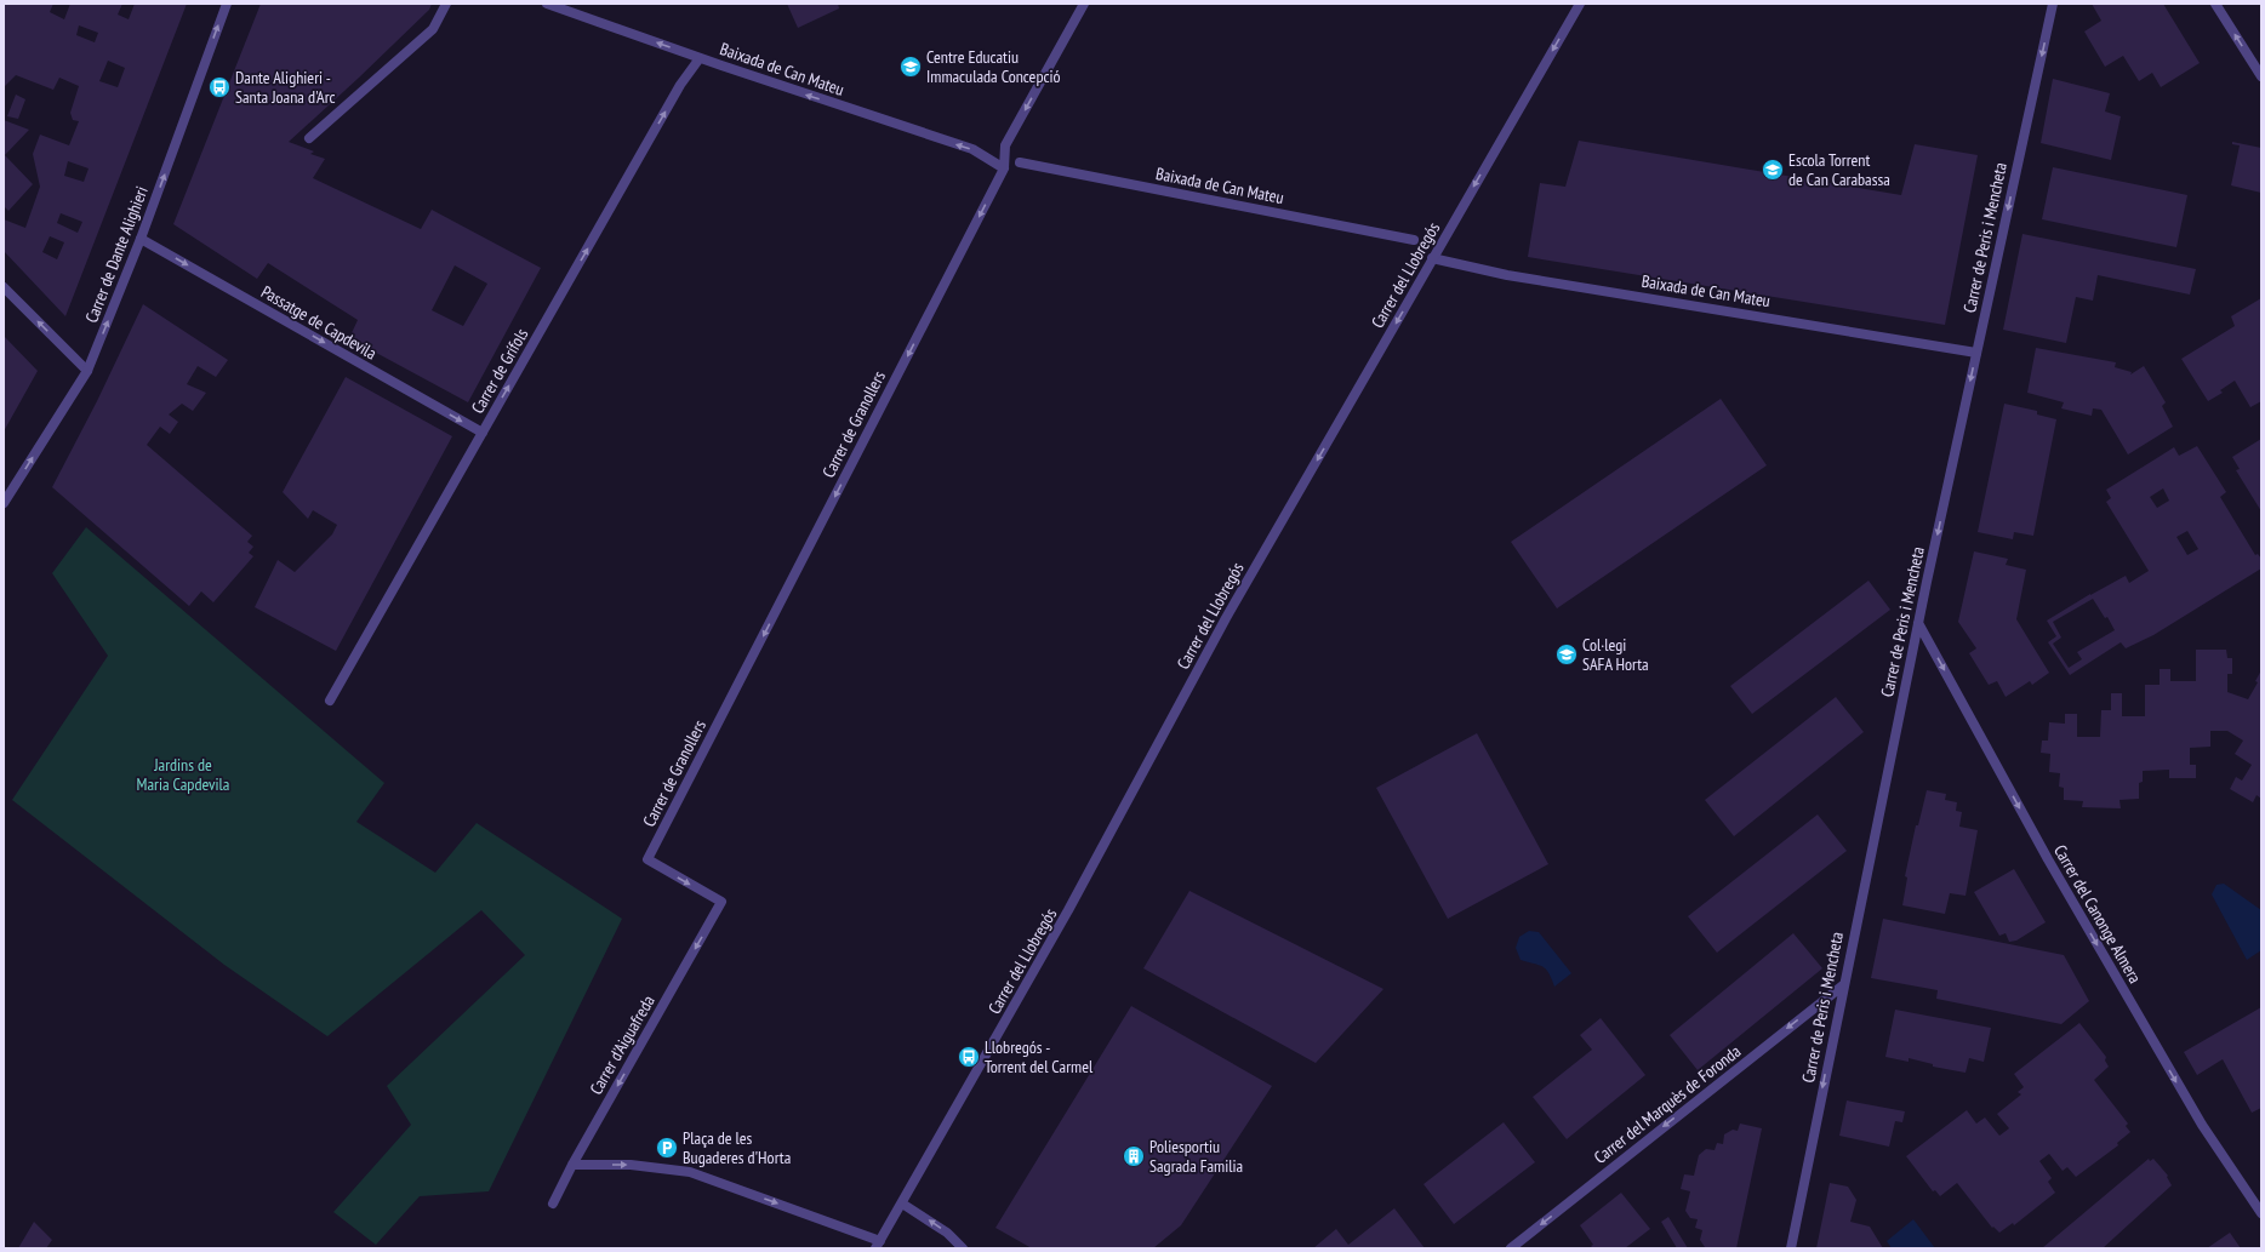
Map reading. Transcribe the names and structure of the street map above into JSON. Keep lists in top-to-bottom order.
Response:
{
  "streets": {
    "street": [
      "Baixada de Can Mateu",
      "Carrer de Peris i Mencheta",
      "Carrer de Dante Alighieri",
      "Carrer del Llobregós",
      "Passatge de Capdevila",
      "Carrer de Grífols",
      "Carrer de Granollers",
      "Carrer del Canonge Almera",
      "Carrer d'Aiguafreda",
      "Carrer del Marquès de Foronda"
    ]
  },
  "crossings": [
    ["Baixada de Can Mateu", "Carrer de Peris i Mencheta"],
    ["Baixada de Can Mateu", "Carrer del Llobregós"],
    ["Baixada de Can Mateu", "Carrer de Grífols"],
    ["Baixada de Can Mateu", "Carrer de Granollers"],
    ["Carrer de Peris i Mencheta", "Carrer del Canonge Almera"],
    ["Carrer de Peris i Mencheta", "Carrer del Marquès de Foronda"],
    ["Carrer de Dante Alighieri", "Passatge de Capdevila"],
    ["Passatge de Capdevila", "Carrer de Grífols"],
    ["Carrer de Granollers", "Carrer d'Aiguafreda"]
  ],
  "one_way": [
    "Carrer de Peris i Mencheta",
    "Carrer de Dante Alighieri",
    "Carrer del Llobregós",
    "Passatge de Capdevila",
    "Carrer de Grífols",
    "Carrer de Granollers",
    "Carrer del Canonge Almera",
    "Carrer d'Aiguafreda",
    "Carrer del Marquès de Foronda"
  ],
  "parks": ["Jardins de Maria Capdevila"],
  "places": {
    "school or university": ["Centre Educatiu Immaculada Concepció", "Escola Torrent de Can Carabassa", "Col·legi SAFA Horta"],
    "bus stop": ["Dante Alighieri - Santa Joana d'Arc", "Llobregós - Torrent del Carmel"],
    "parking": ["Plaça de les Bugaderes d'Horta"],
    "building": ["Poliesportiu Sagrada Familia"]
  }
}
